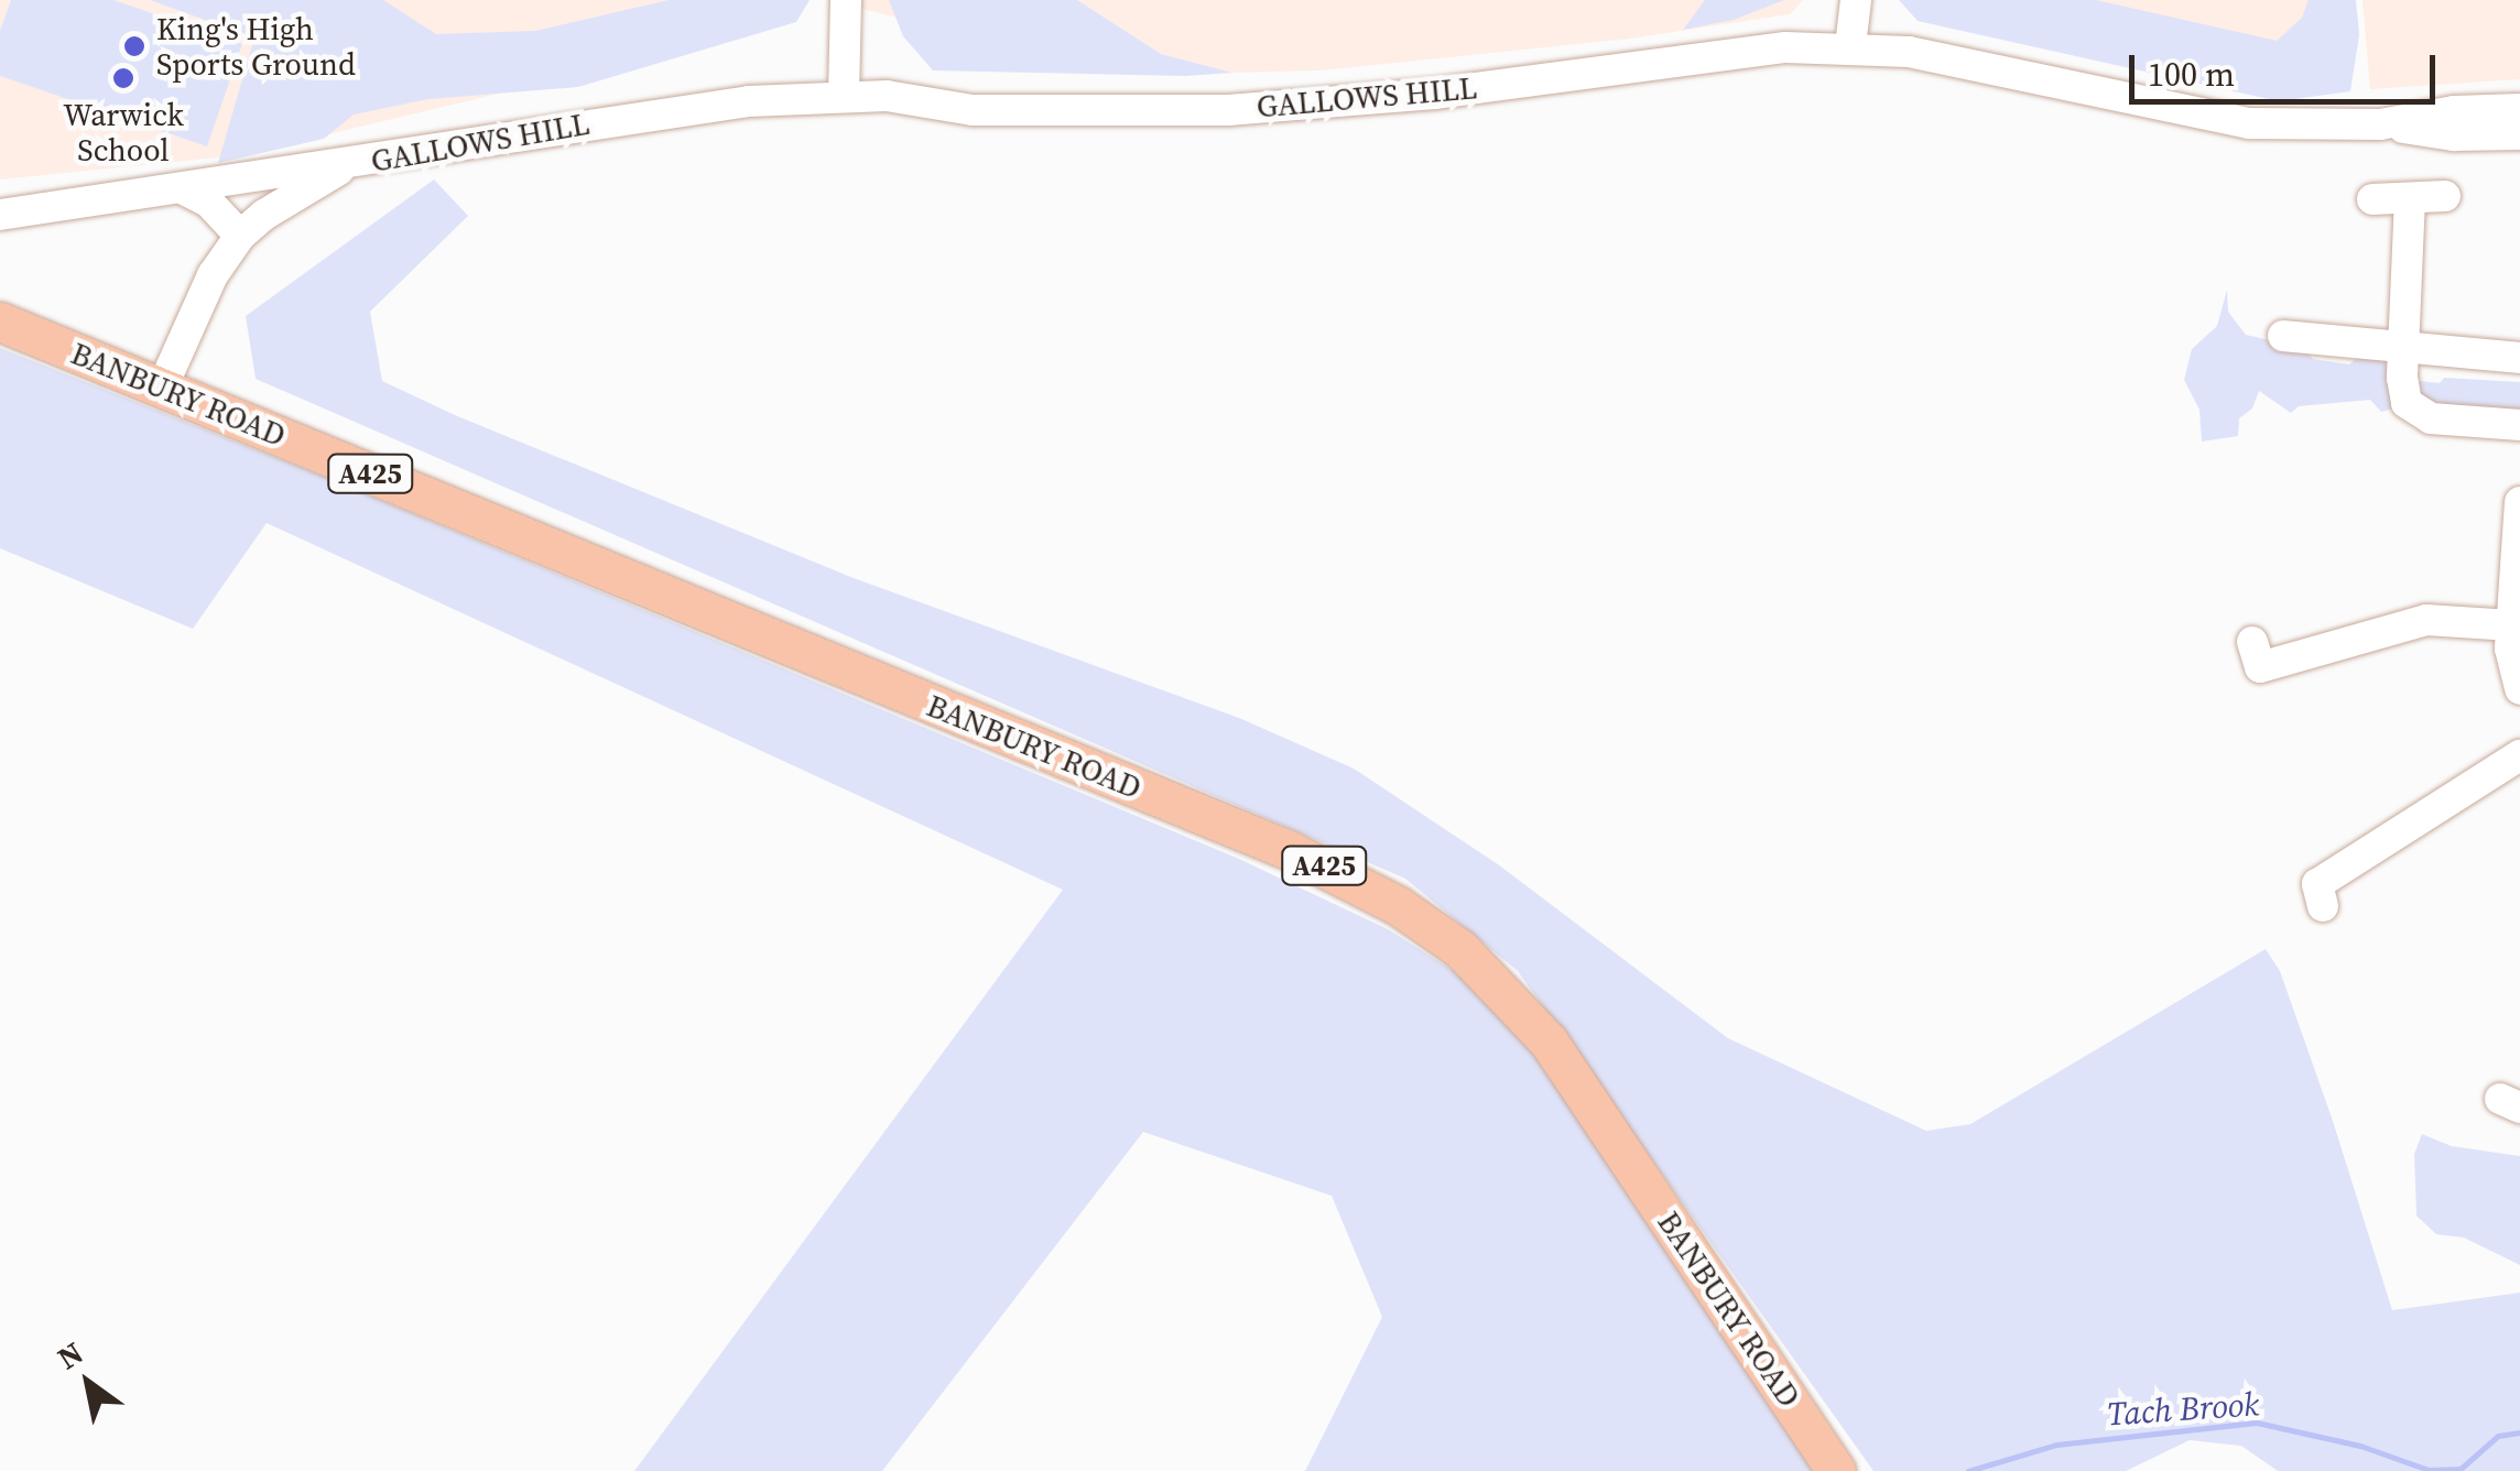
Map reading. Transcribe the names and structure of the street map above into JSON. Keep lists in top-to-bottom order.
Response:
{
  "streets": {
    "main road": ["BANBURY ROAD", "A425"],
    "street": ["GALLOWS HILL"]
  },
  "crossings": [
    ["GALLOWS HILL", "BANBURY ROAD"]
  ],
  "water": ["Tach Brook"],
  "places": ["King's High Sports Ground", "Warwick School"],
  "scale_bar": "100 m",
  "north": "top left"
}
